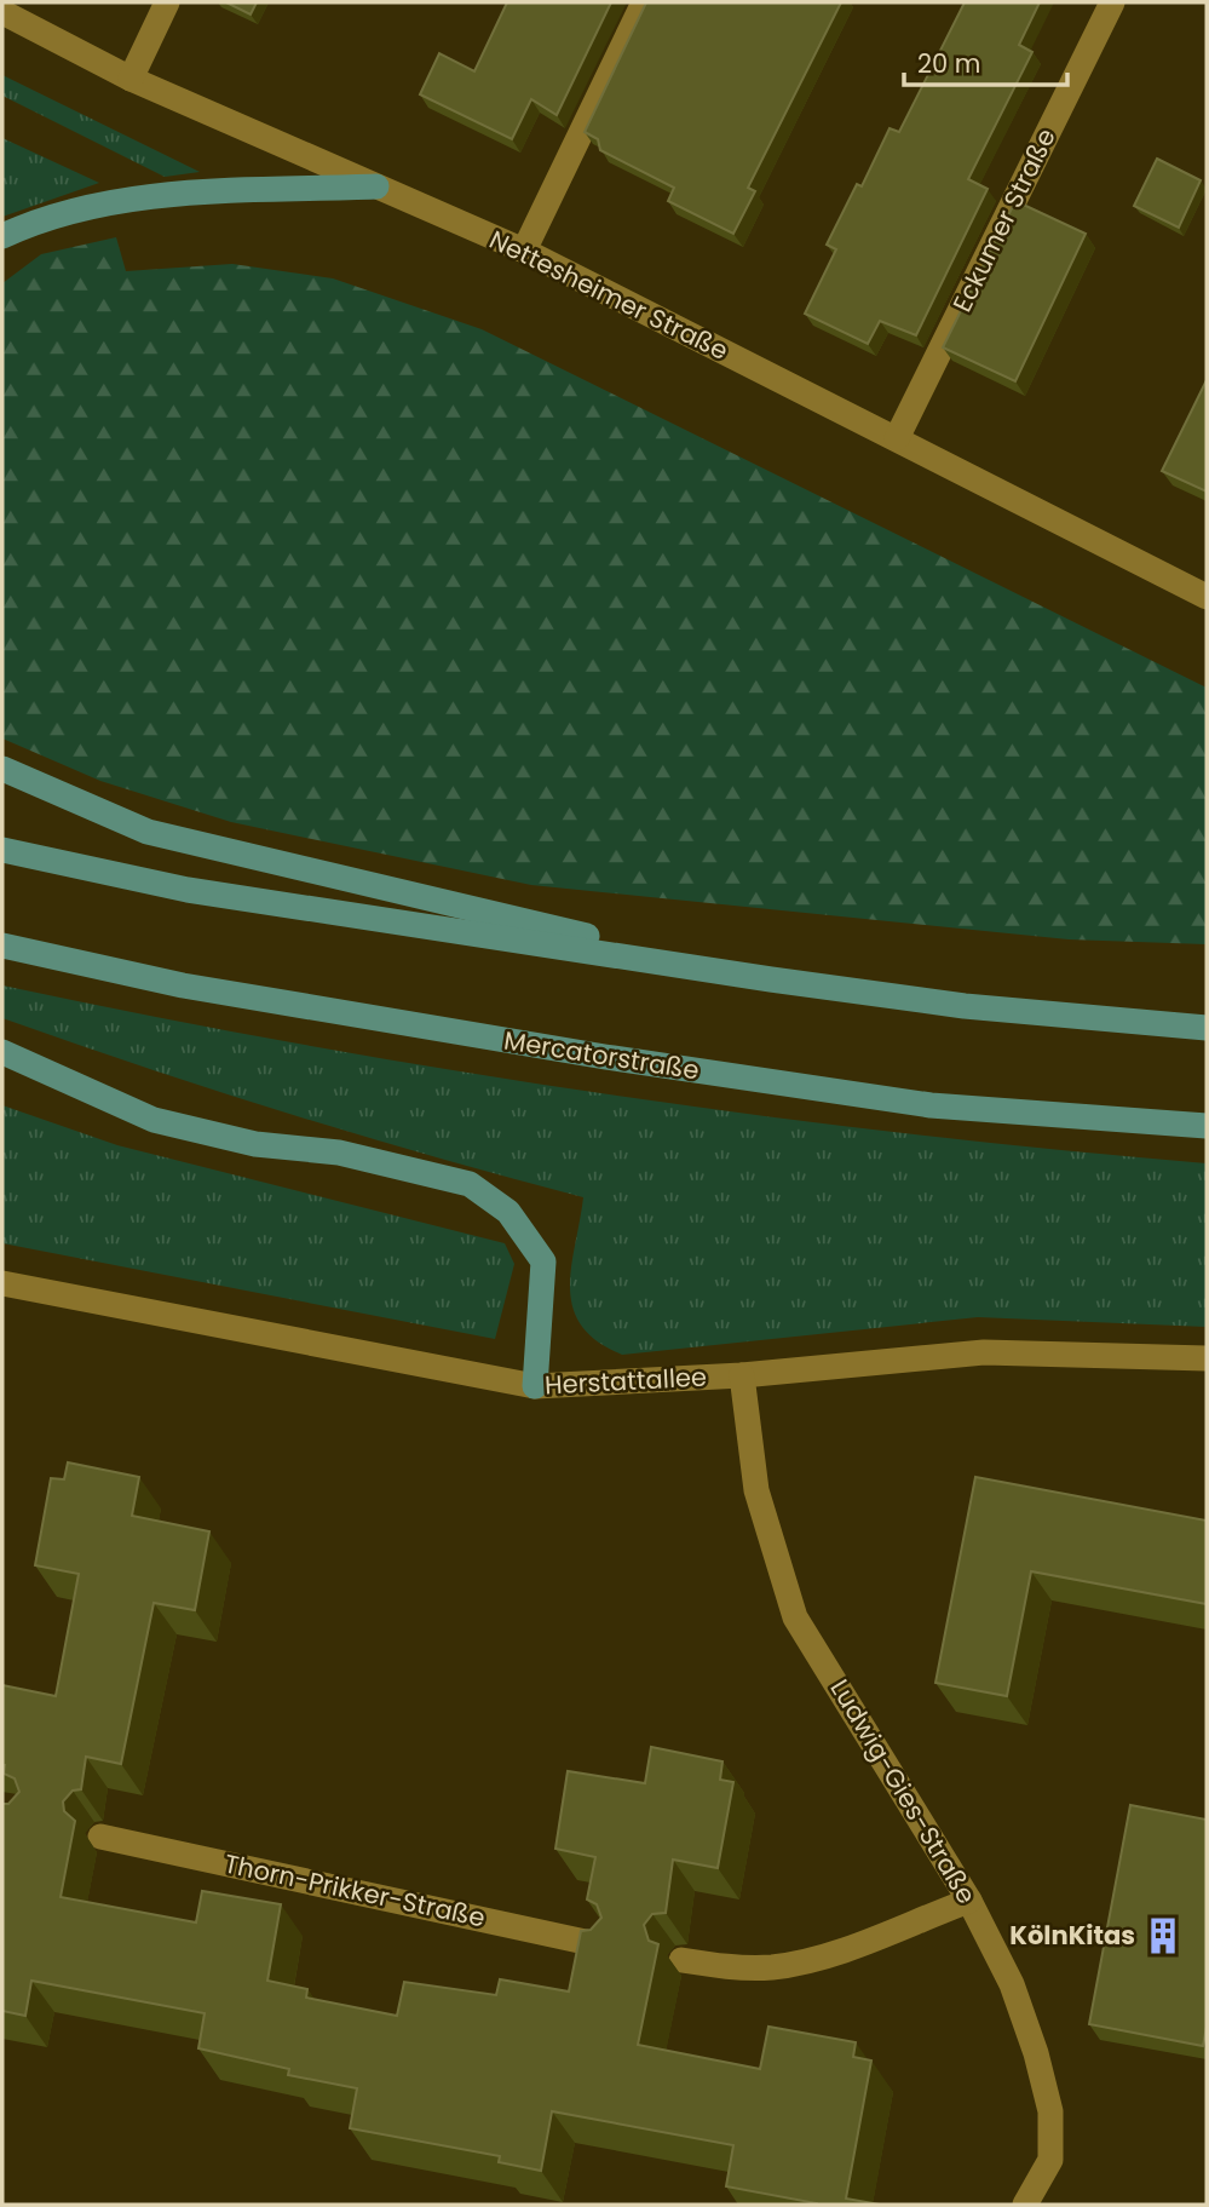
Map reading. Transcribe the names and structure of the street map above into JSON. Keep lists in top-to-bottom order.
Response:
{
  "streets": {
    "main road": ["Mercatorstraße"],
    "street": [
      "Eckumer Straße",
      "Nettesheimer Straße",
      "Herstattallee",
      "Ludwig-Gies-Straße",
      "Thorn-Prikker-Straße"
    ]
  },
  "crossings": [
    ["Eckumer Straße", "Nettesheimer Straße"],
    ["Herstattallee", "Ludwig-Gies-Straße"]
  ],
  "places": {
    "building": ["KölnKitas"]
  },
  "scale_bar": "20 m"
}
